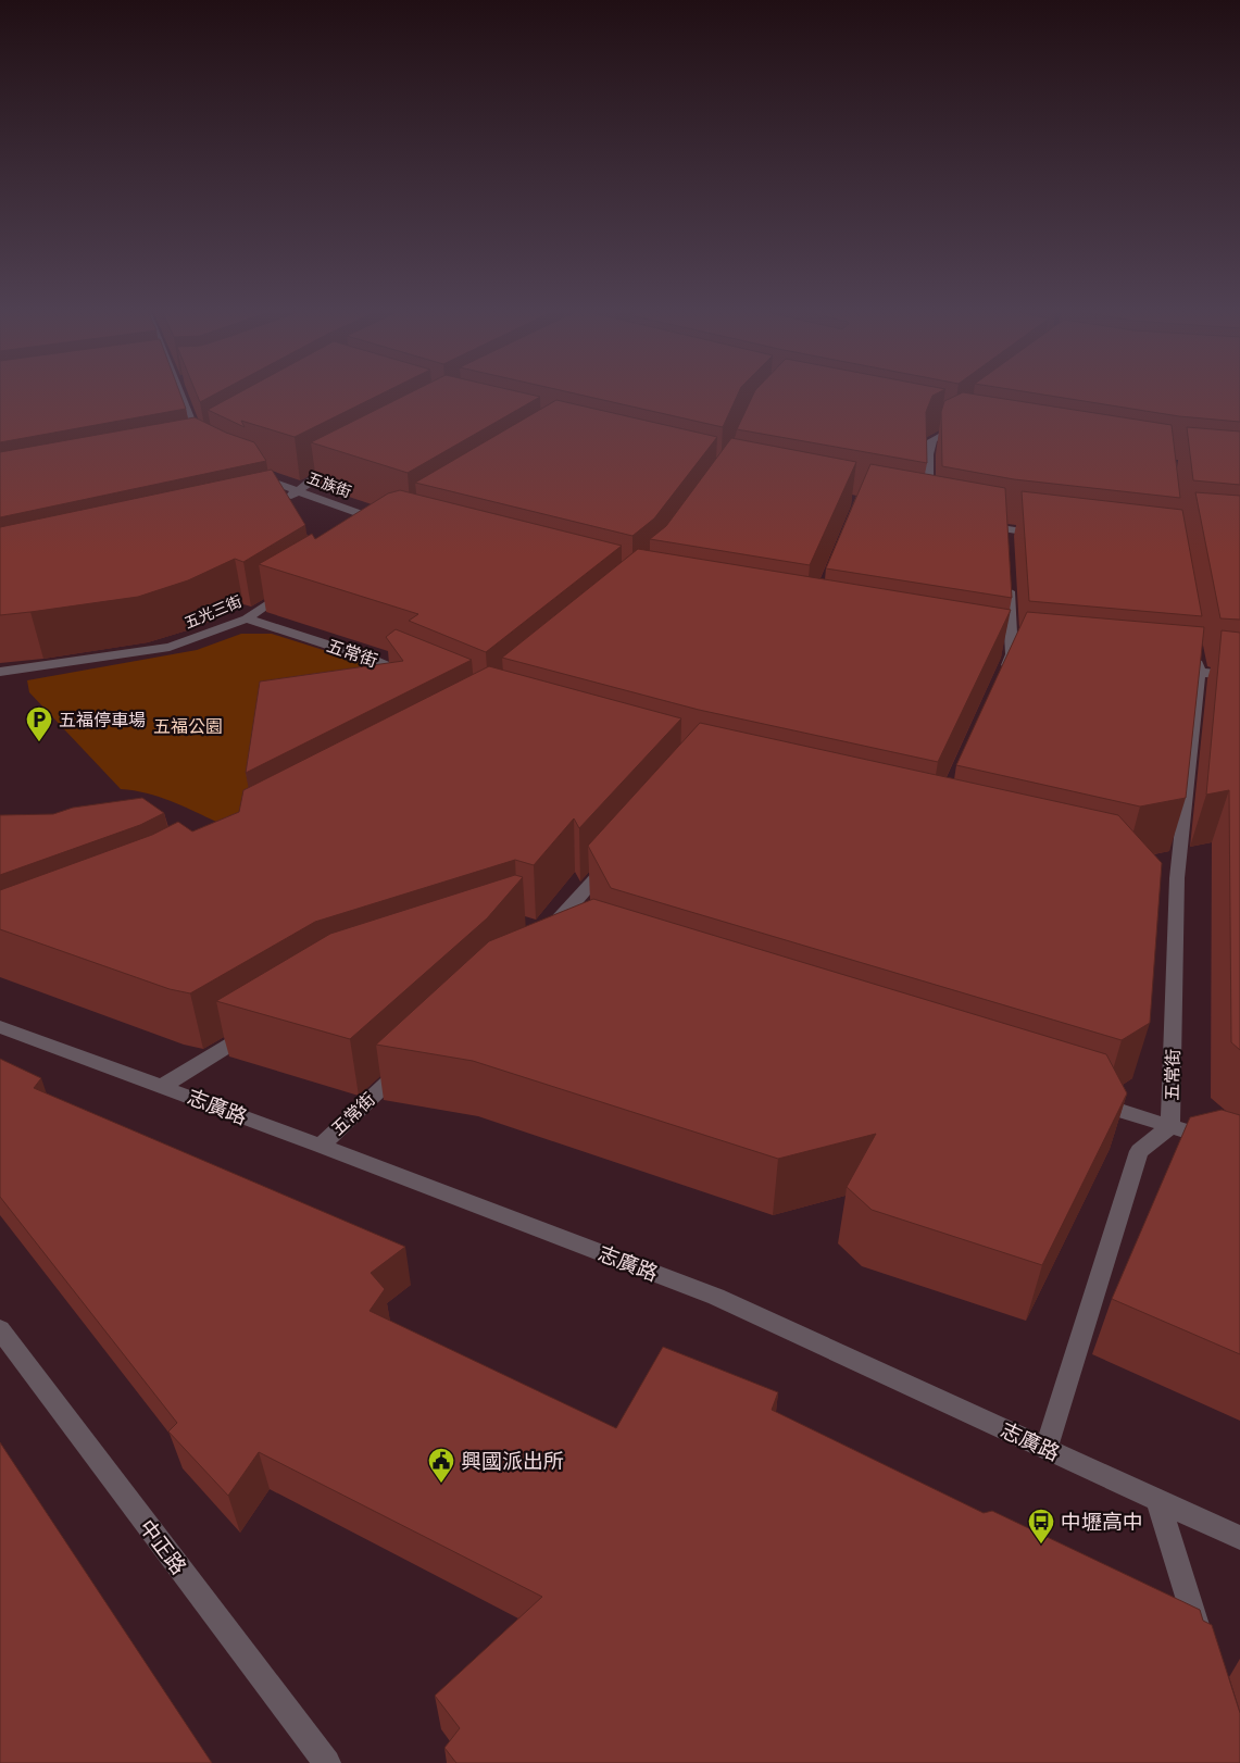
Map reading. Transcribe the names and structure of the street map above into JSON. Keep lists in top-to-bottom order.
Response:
{
  "streets": {
    "street": [
      "五族街",
      "五光三街",
      "五常街",
      "志廣路",
      "中正路"
    ]
  },
  "crossings": [
    ["五光三街", "五常街"],
    ["五常街", "志廣路"]
  ],
  "parks": ["五福公園"],
  "places": {
    "parking": ["五福停車場"],
    "public building": ["興國派出所"],
    "bus stop": ["中壢高中"]
  }
}
